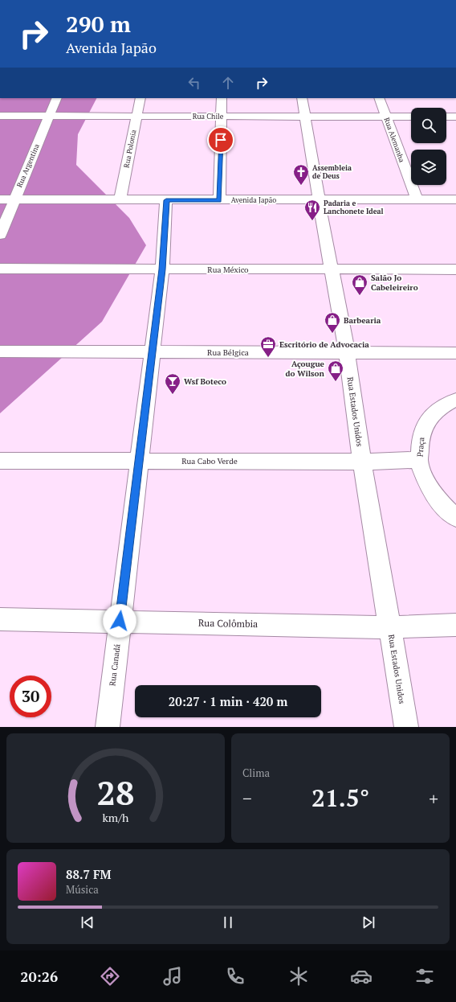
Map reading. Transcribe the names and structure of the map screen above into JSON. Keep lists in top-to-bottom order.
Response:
{
  "streets": {
    "street": [
      "Rua Chile",
      "Rua Alemanha",
      "Rua Polonia",
      "Rua Argentina",
      "Avenida Japão",
      "Rua México",
      "Rua Bélgica",
      "Rua Estados Unidos",
      "Praça",
      "Rua Cabo Verde",
      "Rua Colômbia",
      "Rua Canadá"
    ]
  },
  "crossings": [
    ["Rua Chile", "Rua Alemanha"],
    ["Rua Chile", "Rua Polonia"],
    ["Rua Chile", "Rua Argentina"],
    ["Rua Chile", "Rua Estados Unidos"],
    ["Rua Alemanha", "Avenida Japão"],
    ["Rua Polonia", "Avenida Japão"],
    ["Rua Argentina", "Avenida Japão"],
    ["Avenida Japão", "Rua Estados Unidos"],
    ["Avenida Japão", "Rua Canadá"],
    ["Rua México", "Rua Estados Unidos"],
    ["Rua México", "Rua Canadá"],
    ["Rua Bélgica", "Rua Estados Unidos"],
    ["Rua Bélgica", "Rua Canadá"],
    ["Rua Estados Unidos", "Rua Cabo Verde"],
    ["Rua Estados Unidos", "Rua Colômbia"],
    ["Praça", "Rua Cabo Verde"],
    ["Rua Cabo Verde", "Rua Canadá"],
    ["Rua Colômbia", "Rua Canadá"]
  ],
  "places": {
    "church": ["Assembleia de Deus"],
    "restaurant": ["Padaria e Lanchonete Ideal"],
    "shop": ["Salão Jo Cabeleireiro", "Barbearia", "Açougue do Wilson"],
    "office": ["Escritório de Advocacia"],
    "bar": ["Wsf Boteco"]
  },
  "page": {
    "turn": ["290 m", "Avenida Japão"],
    "limit": "30",
    "trip": "20:27 · 1 min · 420 m",
    "tile": "Clima",
    "heat": ["−", "21.5°", "+"],
    "song": ["88.7 FM", "Música"],
    "tabs": "20:26",
    "gauge": ["28", "km/h"]
  }
}
